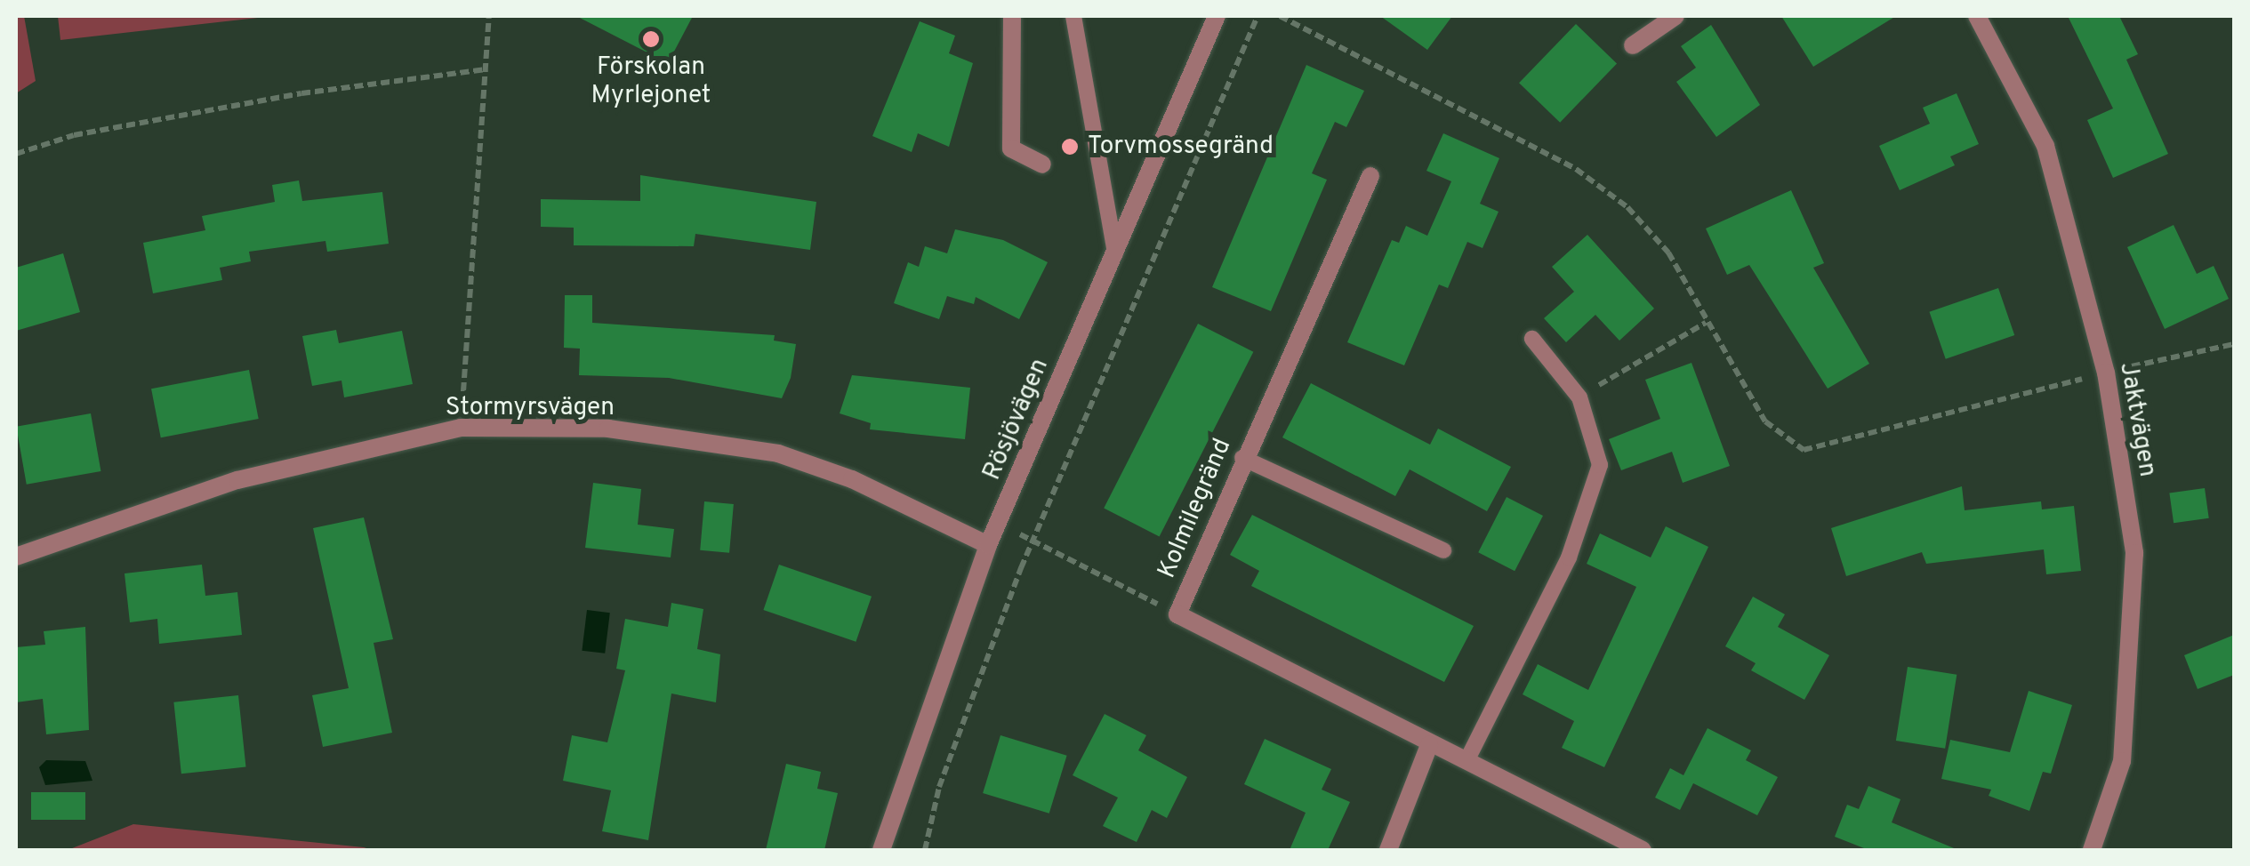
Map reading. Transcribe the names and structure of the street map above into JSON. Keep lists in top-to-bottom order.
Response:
{
  "streets": {
    "street": [
      "Stormyrsvägen",
      "Rösjövägen",
      "Jaktvägen",
      "Kolmilegränd"
    ]
  },
  "crossings": [
    ["Stormyrsvägen", "Rösjövägen"]
  ],
  "places": ["Förskolan Myrlejonet", "Torvmossegränd"]
}
